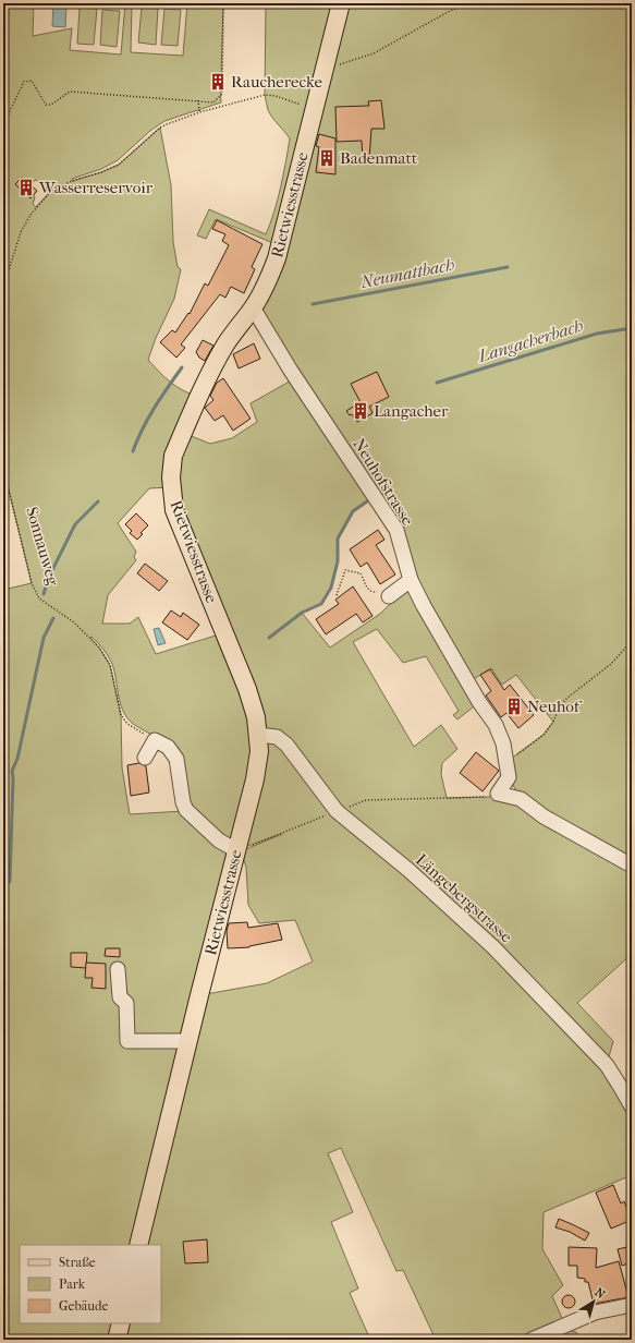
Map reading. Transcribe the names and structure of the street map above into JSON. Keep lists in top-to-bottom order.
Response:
{
  "streets": {
    "main road": ["Rietwiesstrasse"],
    "street": ["Neuhofstrasse", "Längebergstrasse"],
    "path": ["Sonnauweg"]
  },
  "crossings": [
    ["Rietwiesstrasse", "Neuhofstrasse"],
    ["Rietwiesstrasse", "Längebergstrasse"]
  ],
  "water": ["Neumattbach", "Langacherbach"],
  "places": {
    "building": [
      "Raucherecke",
      "Badenmatt",
      "Wasserreservoir",
      "Langacher",
      "Neuhof"
    ]
  },
  "legend": ["Straße", "Park", "Gebäude"],
  "north": "top right"
}
